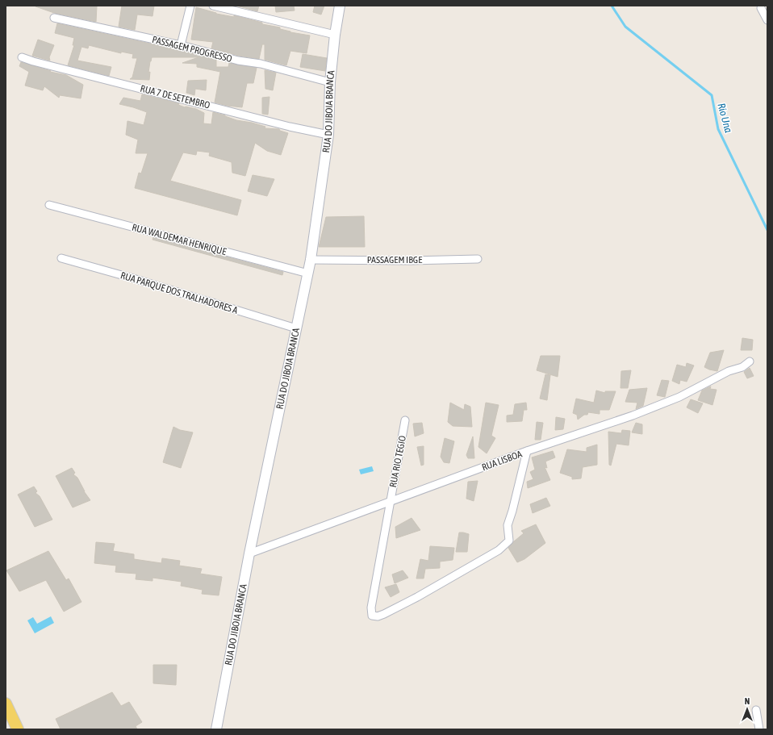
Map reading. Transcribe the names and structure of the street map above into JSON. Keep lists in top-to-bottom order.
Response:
{
  "streets": {
    "main road": ["RUA DO JIBOIA BRANCA"],
    "street": [
      "PASSAGEM PROGRESSO",
      "RUA 7 DE SETEMBRO",
      "RUA WALDEMAR HENRIQUE",
      "PASSAGEM IBGE",
      "RUA PARQUE DOS TRALHADORES A",
      "RUA LISBOA",
      "RUA RIO TEGIO"
    ]
  },
  "crossings": [
    ["PASSAGEM PROGRESSO", "RUA DO JIBOIA BRANCA"],
    ["RUA 7 DE SETEMBRO", "RUA DO JIBOIA BRANCA"],
    ["RUA DO JIBOIA BRANCA", "RUA WALDEMAR HENRIQUE"],
    ["RUA DO JIBOIA BRANCA", "PASSAGEM IBGE"],
    ["RUA DO JIBOIA BRANCA", "RUA PARQUE DOS TRALHADORES A"],
    ["RUA DO JIBOIA BRANCA", "RUA LISBOA"],
    ["RUA LISBOA", "RUA RIO TEGIO"]
  ],
  "water": ["Rio Una"],
  "north": "top"
}
